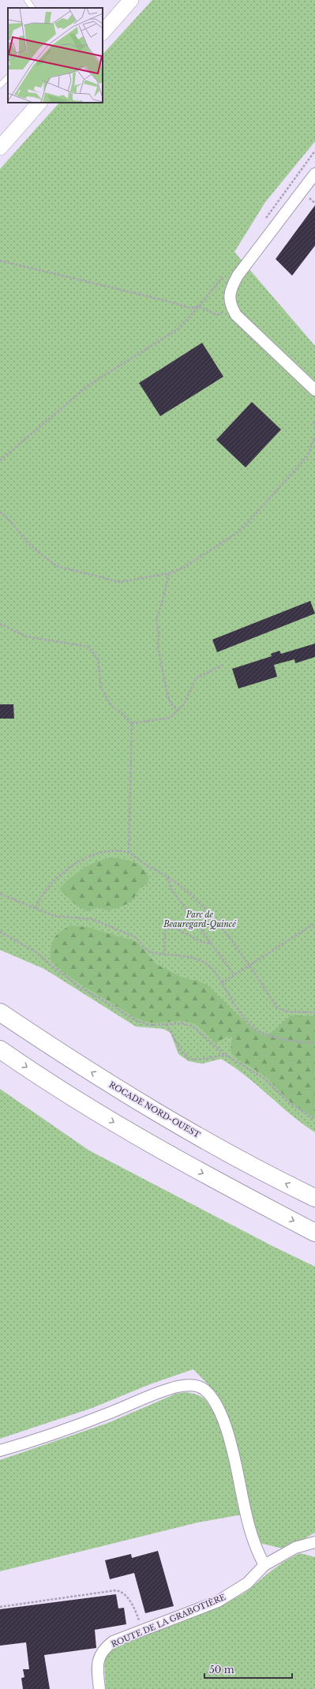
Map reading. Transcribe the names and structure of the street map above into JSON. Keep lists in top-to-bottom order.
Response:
{
  "streets": {
    "highway": ["ROCADE NORD-OUEST"],
    "street": ["ROUTE DE LA GRABOTIÈRE"]
  },
  "parks": ["Parc de Beauregard-Quincé"],
  "scale_bar": "50 m"
}
